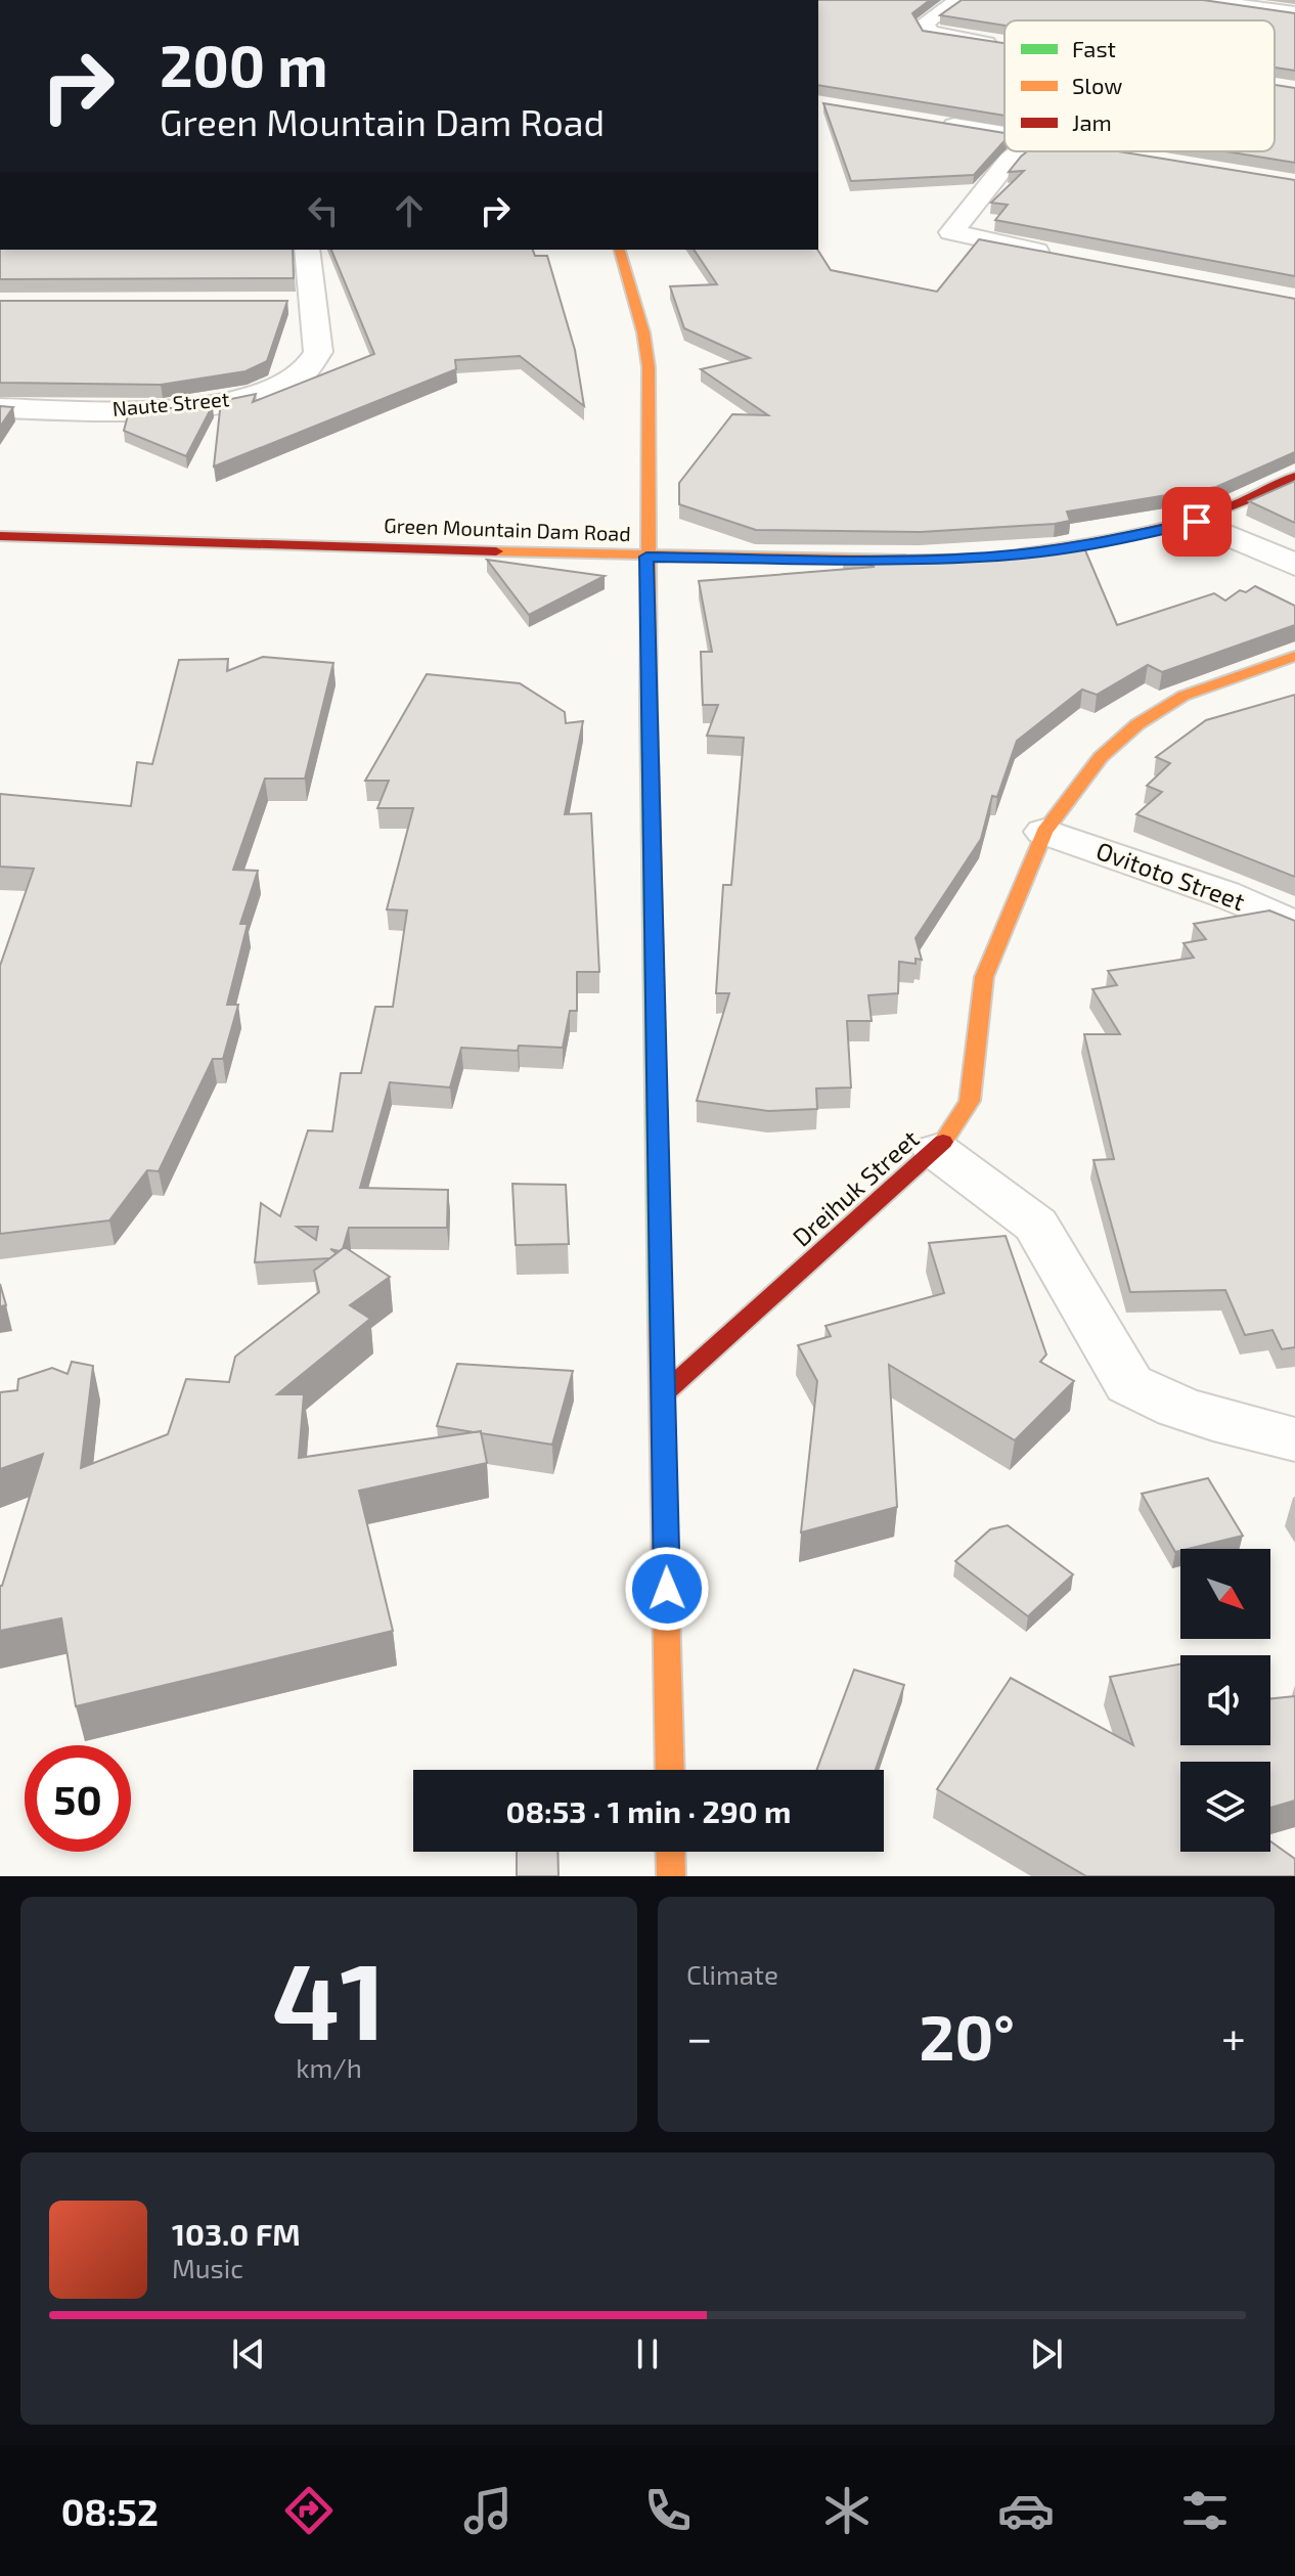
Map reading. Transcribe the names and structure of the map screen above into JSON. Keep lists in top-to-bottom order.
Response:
{
  "streets": {
    "street": [
      "Naute Street",
      "Green Mountain Dam Road",
      "Ovitoto Street",
      "Dreihuk Street"
    ]
  },
  "crossings": [
    ["Ovitoto Street", "Dreihuk Street"]
  ],
  "legend": ["Fast", "Slow", "Jam"],
  "north": "bottom right",
  "page": {
    "turn": ["200 m", "Green Mountain Dam Road"],
    "limit": "50",
    "trip": "08:53 · 1 min · 290 m",
    "tile": [
      ["41", "km/h"],
      "Climate"
    ],
    "heat": ["−", "20°", "+"],
    "song": ["103.0 FM", "Music"],
    "tabs": "08:52"
  }
}
